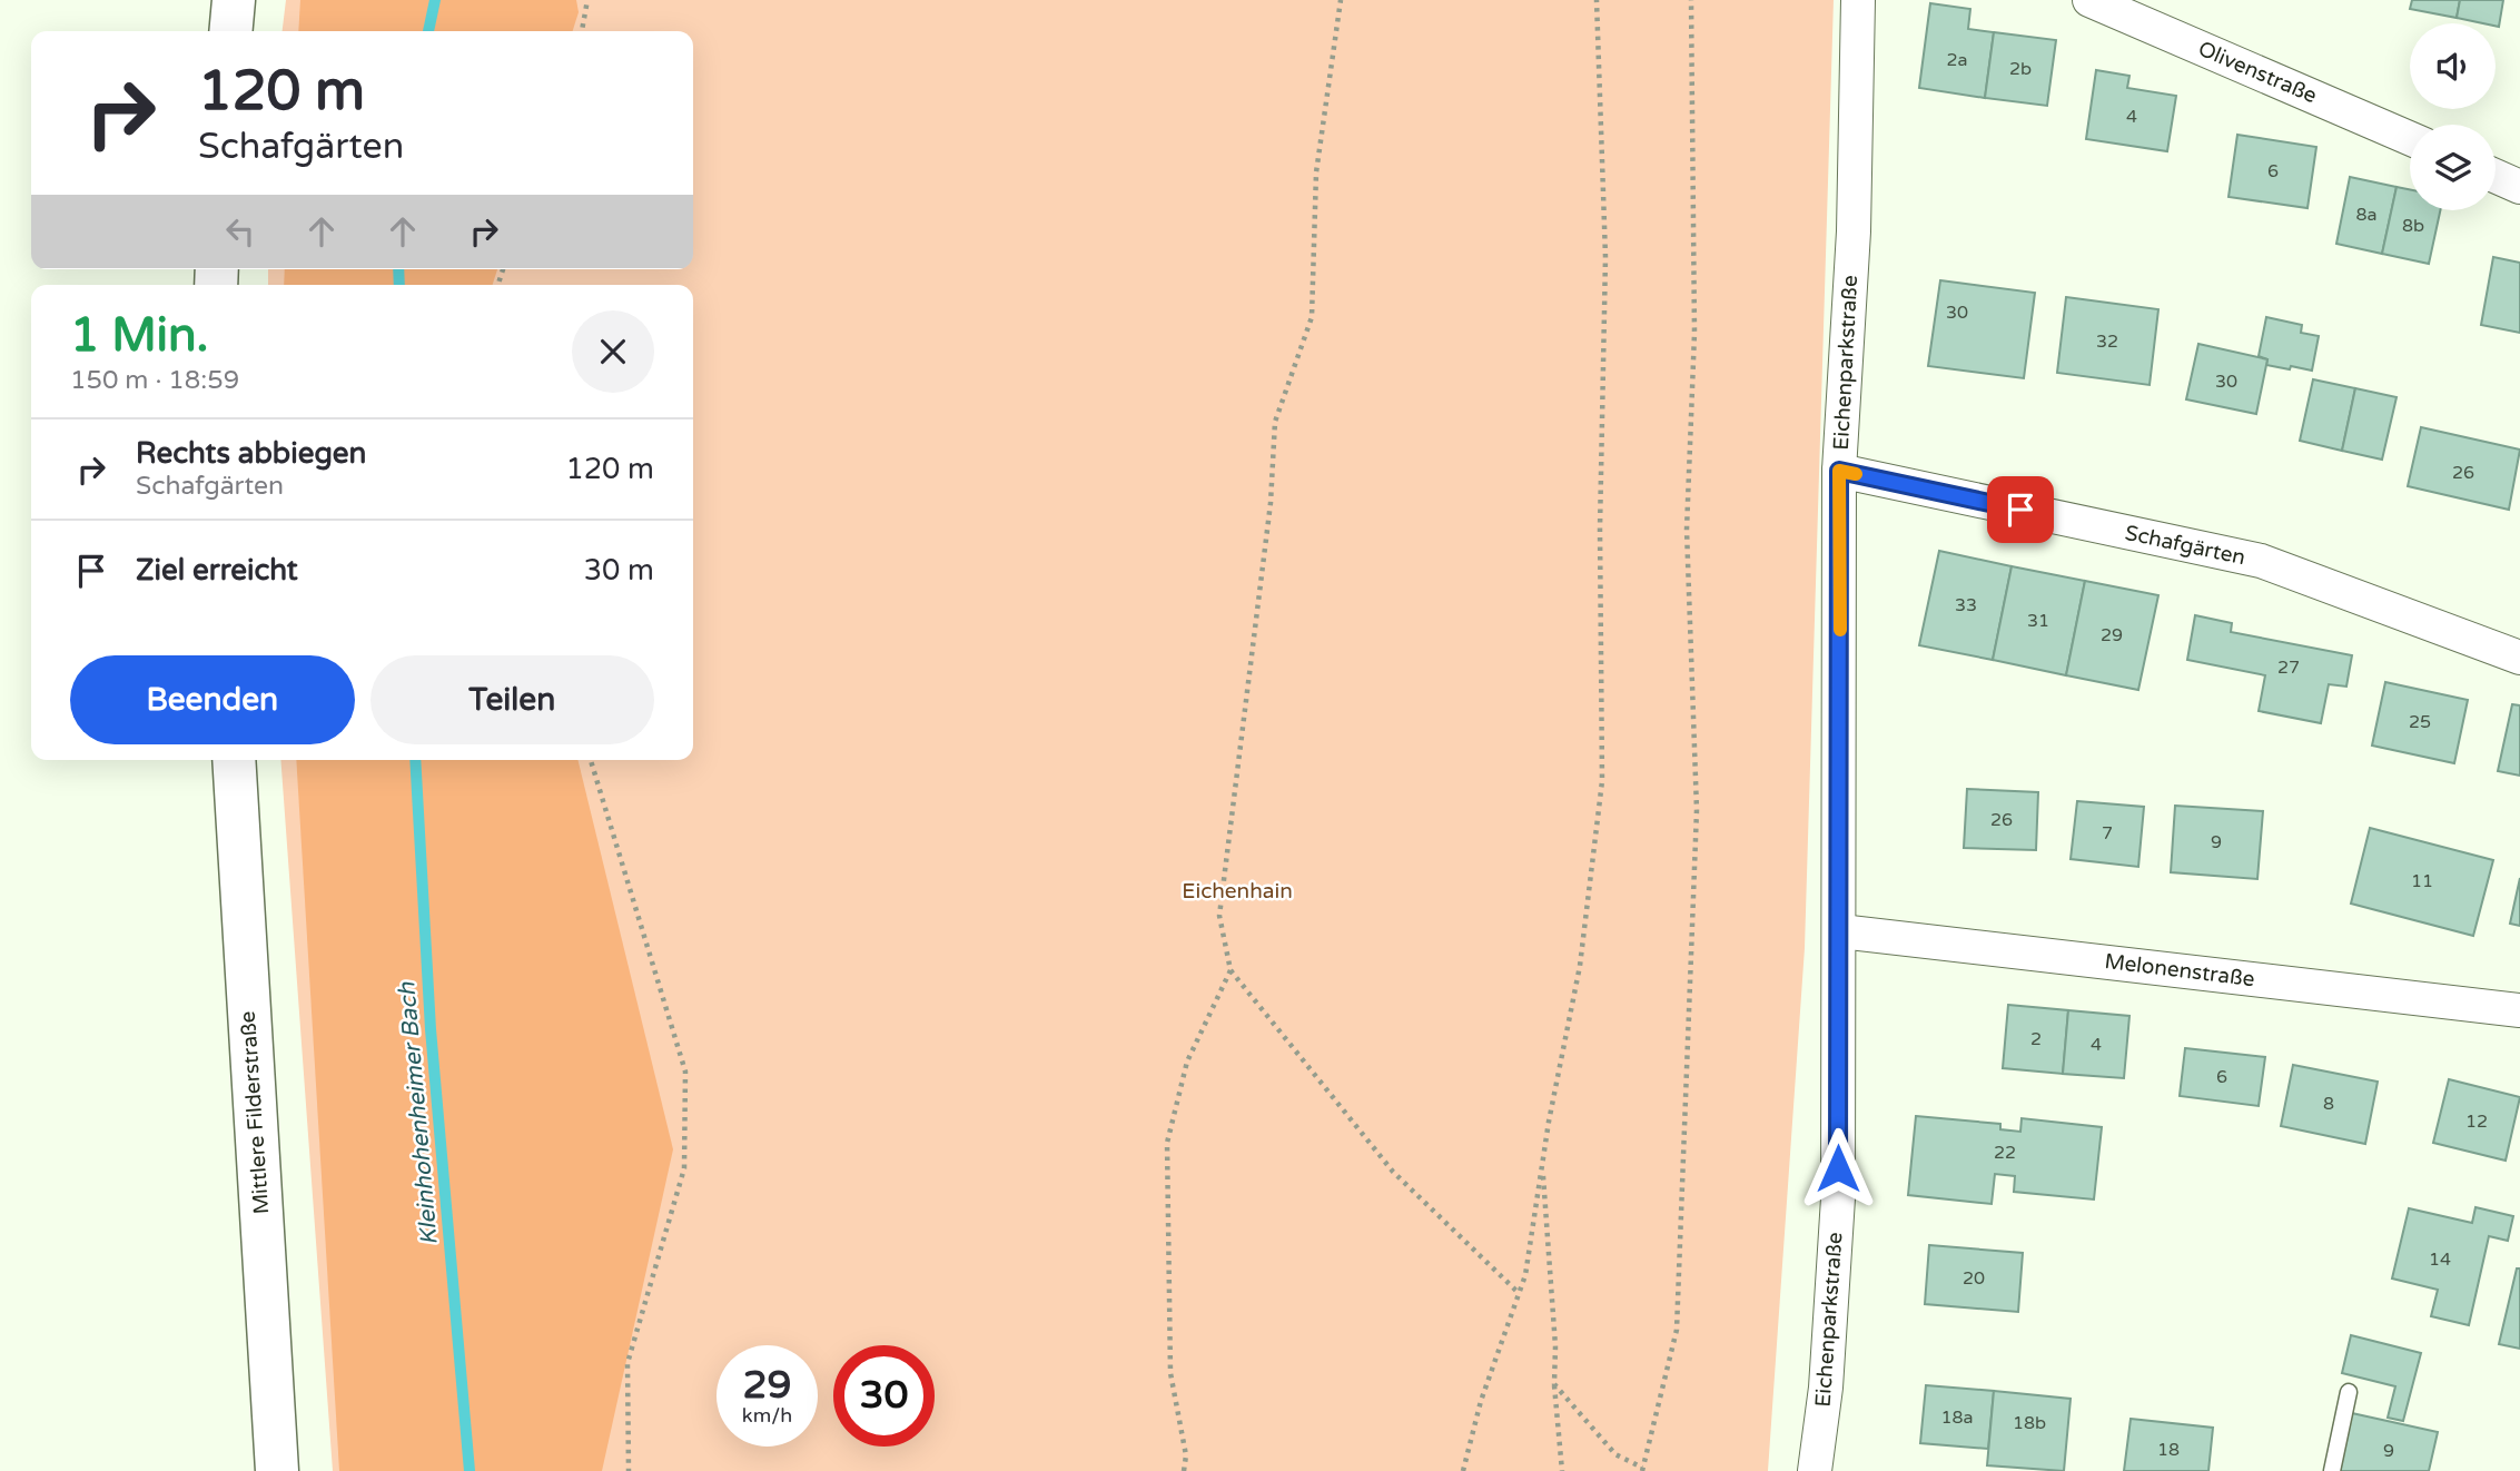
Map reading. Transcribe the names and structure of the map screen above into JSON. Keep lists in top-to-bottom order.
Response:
{
  "streets": {
    "main road": ["Mittlere Filderstraße"],
    "street": [
      "Olivenstraße",
      "Eichenparkstraße",
      "Schafgärten",
      "Melonenstraße"
    ]
  },
  "crossings": [
    ["Eichenparkstraße", "Schafgärten"],
    ["Eichenparkstraße", "Melonenstraße"]
  ],
  "water": ["Kleinhohenheimer Bach"],
  "parks": ["Eichenhain"],
  "house_numbers": [
    "2a",
    "2b",
    "4",
    "6",
    "8a",
    "8b",
    "30",
    "32",
    "30",
    "26",
    "33",
    "31",
    "29",
    "27",
    "25",
    "26",
    "7",
    "9",
    "11",
    "2",
    "4",
    "6",
    "8",
    "12",
    "22",
    "14",
    "20",
    "18a",
    "18b",
    "18",
    "9"
  ],
  "page": {
    "turn": ["120 m", "Schafgärten"],
    "heading": ["1 Min.", "150 m · 18:59"],
    "list": [
      {
        "name": "Rechts abbiegen",
        "note": "Schafgärten",
        "value": "120 m"
      },
      {
        "name": "Ziel erreicht",
        "value": "30 m"
      }
    ],
    "buttons": ["Beenden", "Teilen"],
    "speed": "29 km/h",
    "limit": "30"
  }
}
